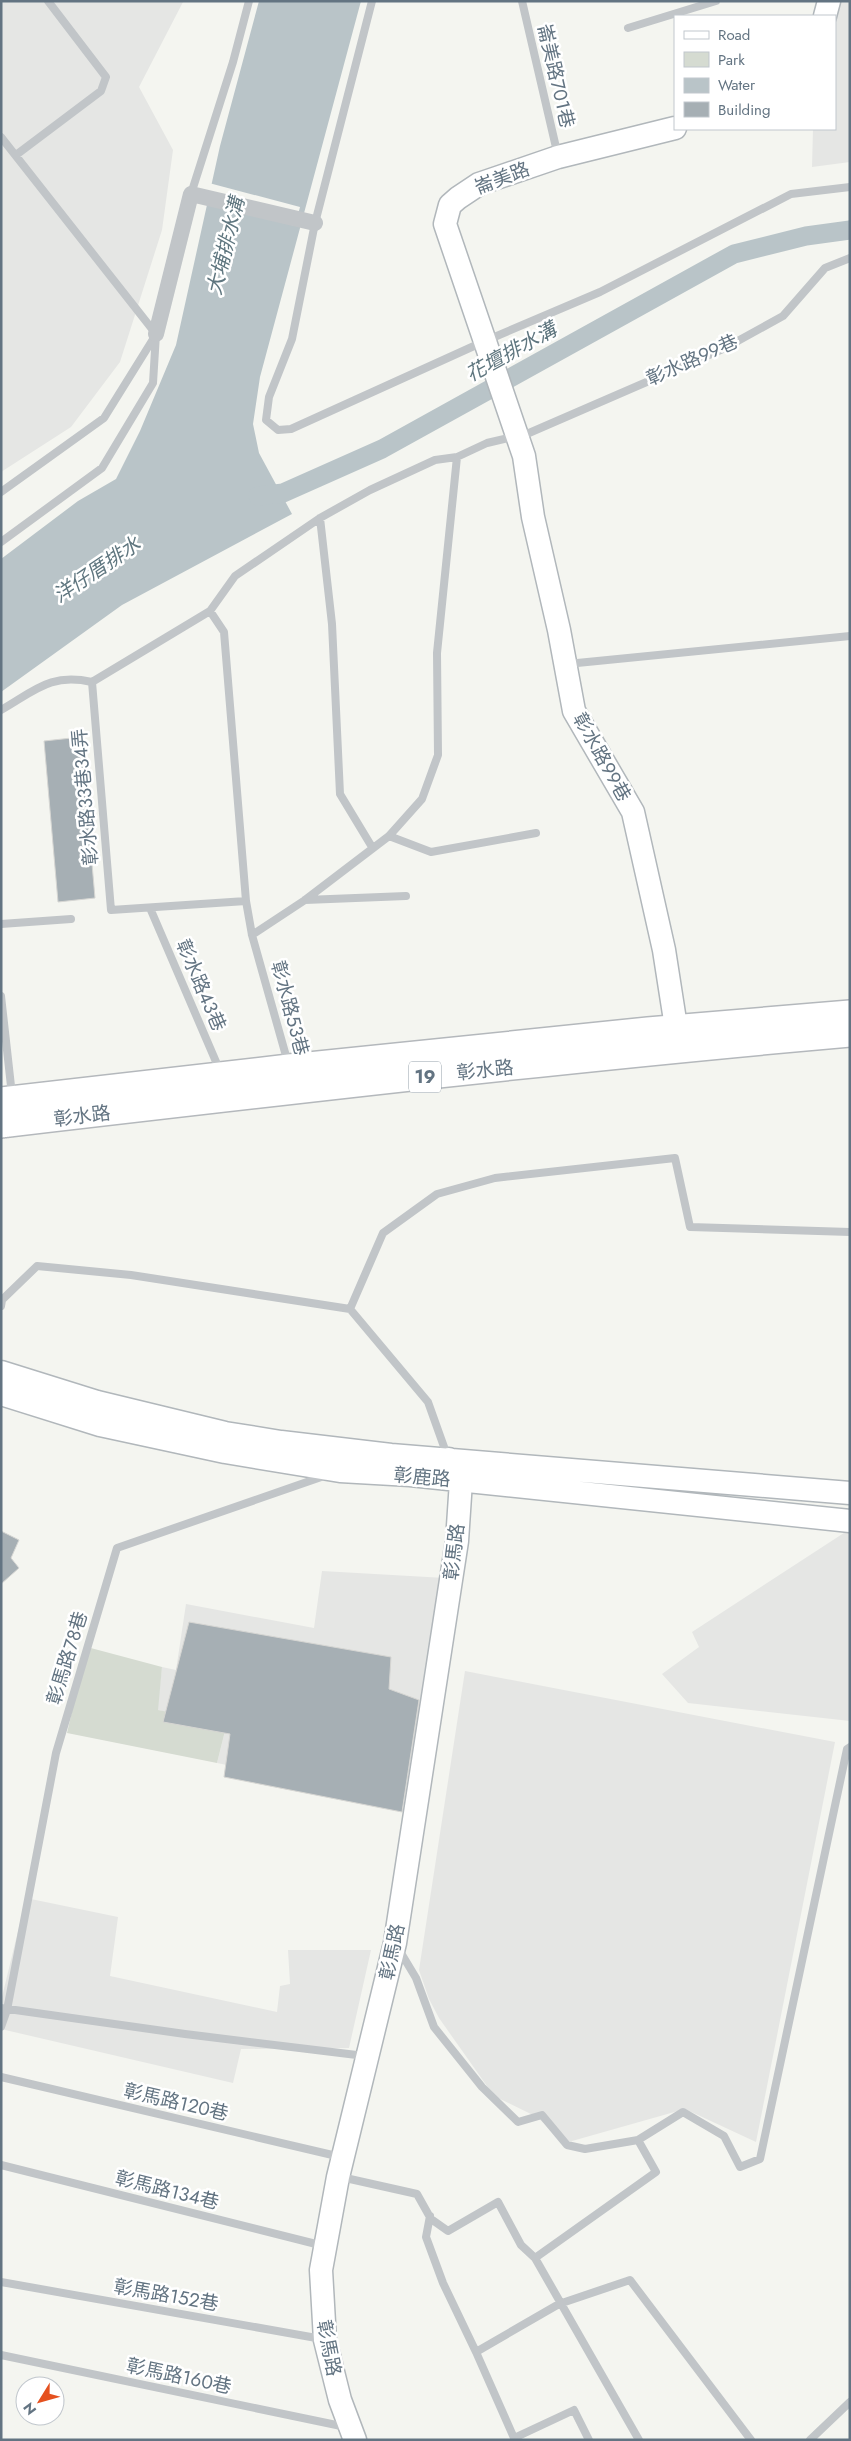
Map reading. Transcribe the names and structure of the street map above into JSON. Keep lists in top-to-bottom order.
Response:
{
  "streets": {
    "main road": ["彰水路", "19"],
    "street": [
      "崙美路",
      "彰水路99巷",
      "彰鹿路",
      "彰馬路"
    ],
    "lane": [
      "崙美路701巷",
      "彰水路33巷34弄",
      "彰水路43巷",
      "彰水路53巷",
      "彰馬路78巷",
      "彰馬路120巷",
      "彰馬路134巷",
      "彰馬路152巷",
      "彰馬路160巷"
    ]
  },
  "crossings": [
    ["崙美路701巷", "崙美路"],
    ["崙美路", "彰水路99巷"],
    ["彰水路99巷", "彰水路"],
    ["彰水路33巷34弄", "彰水路43巷"],
    ["彰水路43巷", "彰水路"],
    ["彰水路53巷", "彰水路"],
    ["彰鹿路", "彰馬路"],
    ["彰鹿路", "彰馬路78巷"],
    ["彰馬路", "彰馬路120巷"],
    ["彰馬路", "彰馬路134巷"],
    ["彰馬路", "彰馬路152巷"],
    ["彰馬路", "彰馬路160巷"]
  ],
  "water": ["大埔排水溝", "花壇排水溝", "洋仔厝排水"],
  "legend": [
    "Road",
    "Park",
    "Water",
    "Building"
  ],
  "north": "bottom left"
}
